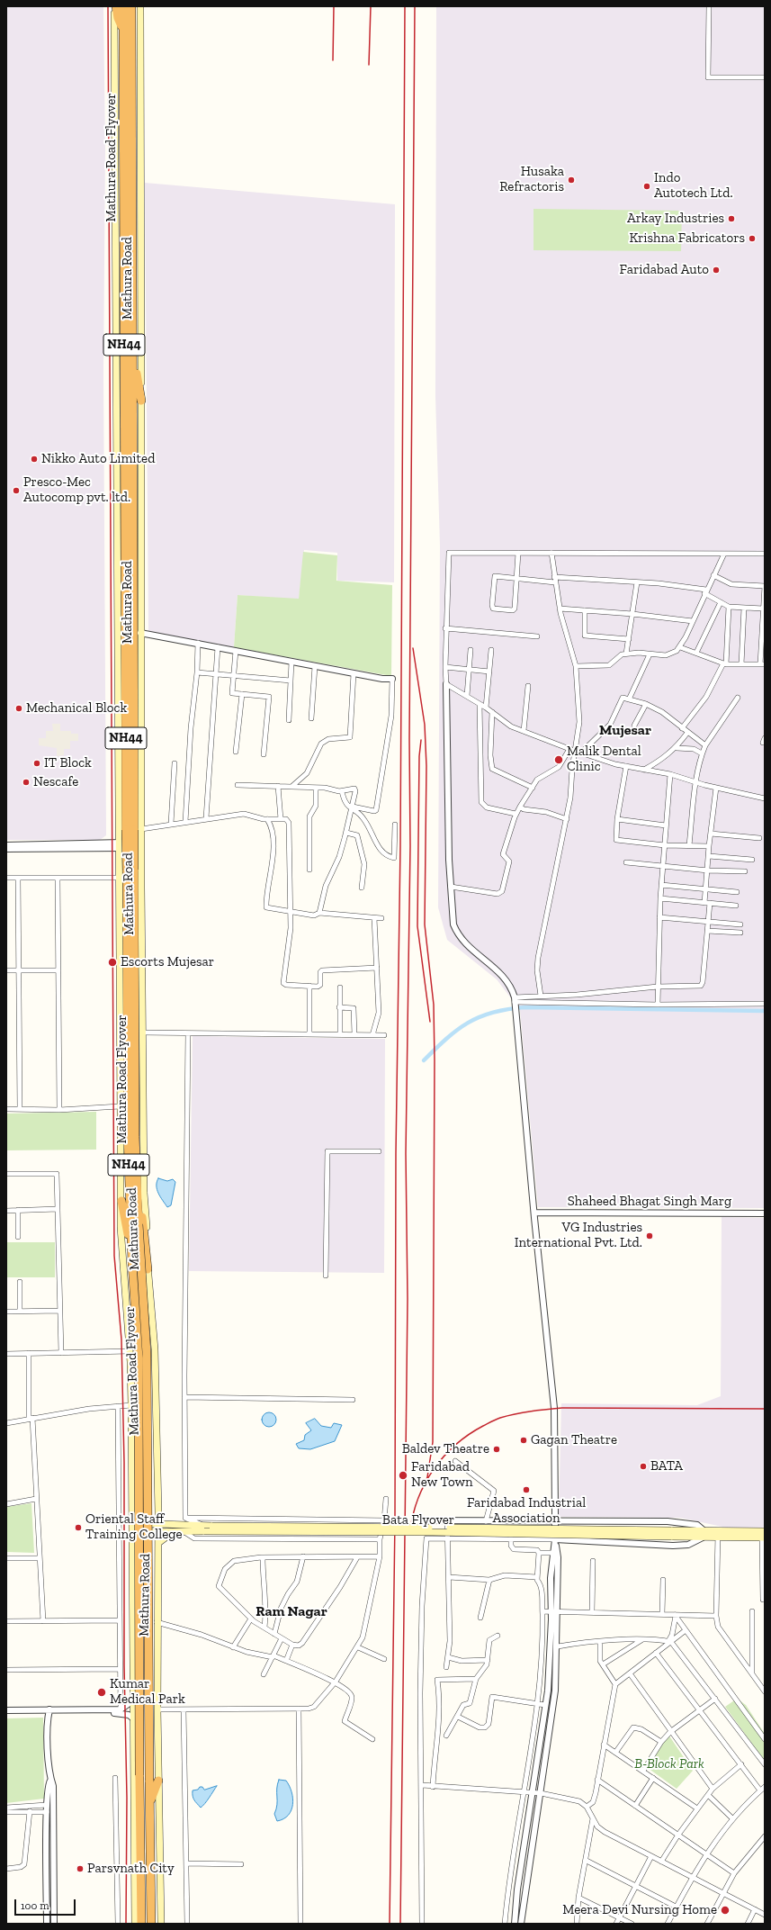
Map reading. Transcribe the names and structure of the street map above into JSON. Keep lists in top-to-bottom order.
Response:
{
  "streets": {
    "highway": ["Mathura Road Flyover", "Mathura Road", "NH44"],
    "main road": ["Bata Flyover"],
    "street": ["Shaheed Bhagat Singh Marg"]
  },
  "crossings": [
    ["Mathura Road Flyover", "Mathura Road"],
    ["Mathura Road Flyover", "NH44"],
    ["Mathura Road", "Bata Flyover"]
  ],
  "districts": ["Mujesar", "Ram Nagar"],
  "parks": ["B-Block Park"],
  "places": [
    "Husaka Refractoris",
    "Indo Autotech Ltd.",
    "Arkay Industries",
    "Krishna Fabricators",
    "Faridabad Auto",
    "Nikko Auto Limited",
    "Presco-Mec Autocomp pvt. ltd.",
    "Mechanical Block",
    "Malik Dental Clinic",
    "IT Block",
    "Nescafe",
    "Escorts Mujesar",
    "VG Industries International Pvt. Ltd.",
    "Gagan Theatre",
    "Baldev Theatre",
    "BATA",
    "Faridabad New Town",
    "Faridabad Industrial Association",
    "Oriental Staff Training College",
    "Kumar Medical Park",
    "Parsvnath City",
    "Meera Devi Nursing Home"
  ],
  "scale_bar": "100 m"
}
